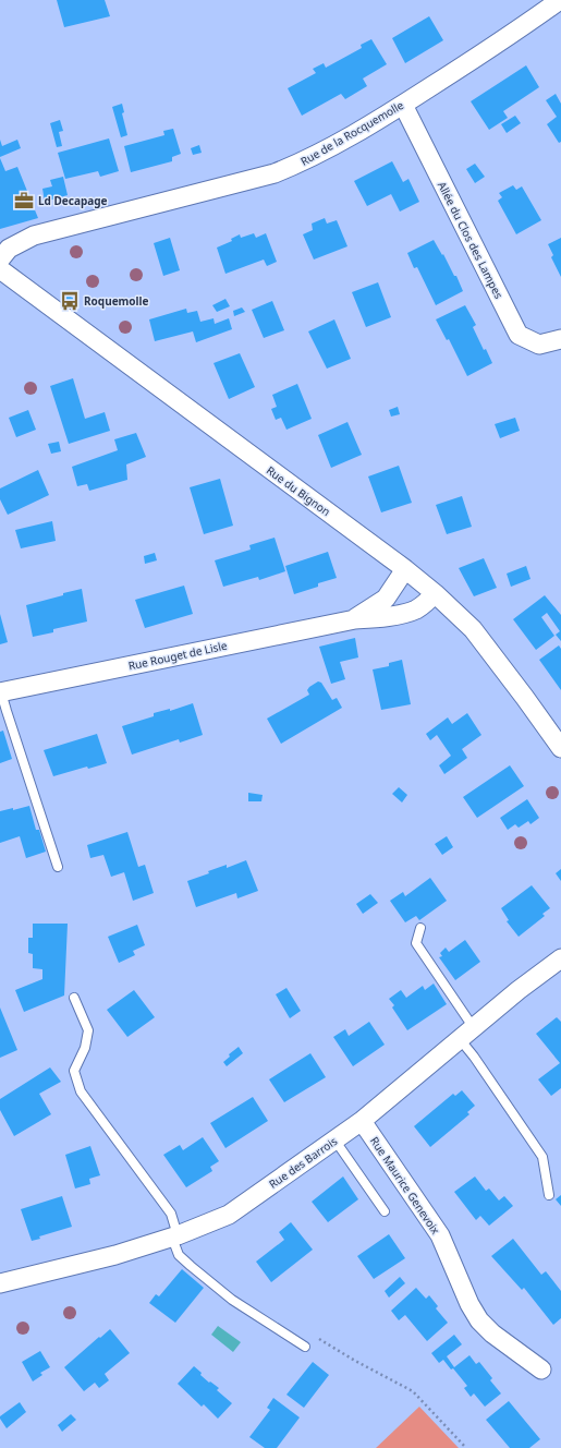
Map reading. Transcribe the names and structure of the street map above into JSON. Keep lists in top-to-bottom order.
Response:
{
  "streets": {
    "street": [
      "Rue de la Rocquemolle",
      "Allée du Clos des Lampes",
      "Rue du Bignon",
      "Rue Rouget de Lisle",
      "Rue des Barrois",
      "Rue Maurice Genevoix"
    ]
  },
  "crossings": [
    ["Rue de la Rocquemolle", "Allée du Clos des Lampes"],
    ["Rue du Bignon", "Rue Rouget de Lisle"],
    ["Rue des Barrois", "Rue Maurice Genevoix"]
  ],
  "places": {
    "office": ["Ld Decapage"],
    "bus stop": ["Roquemolle"]
  }
}
